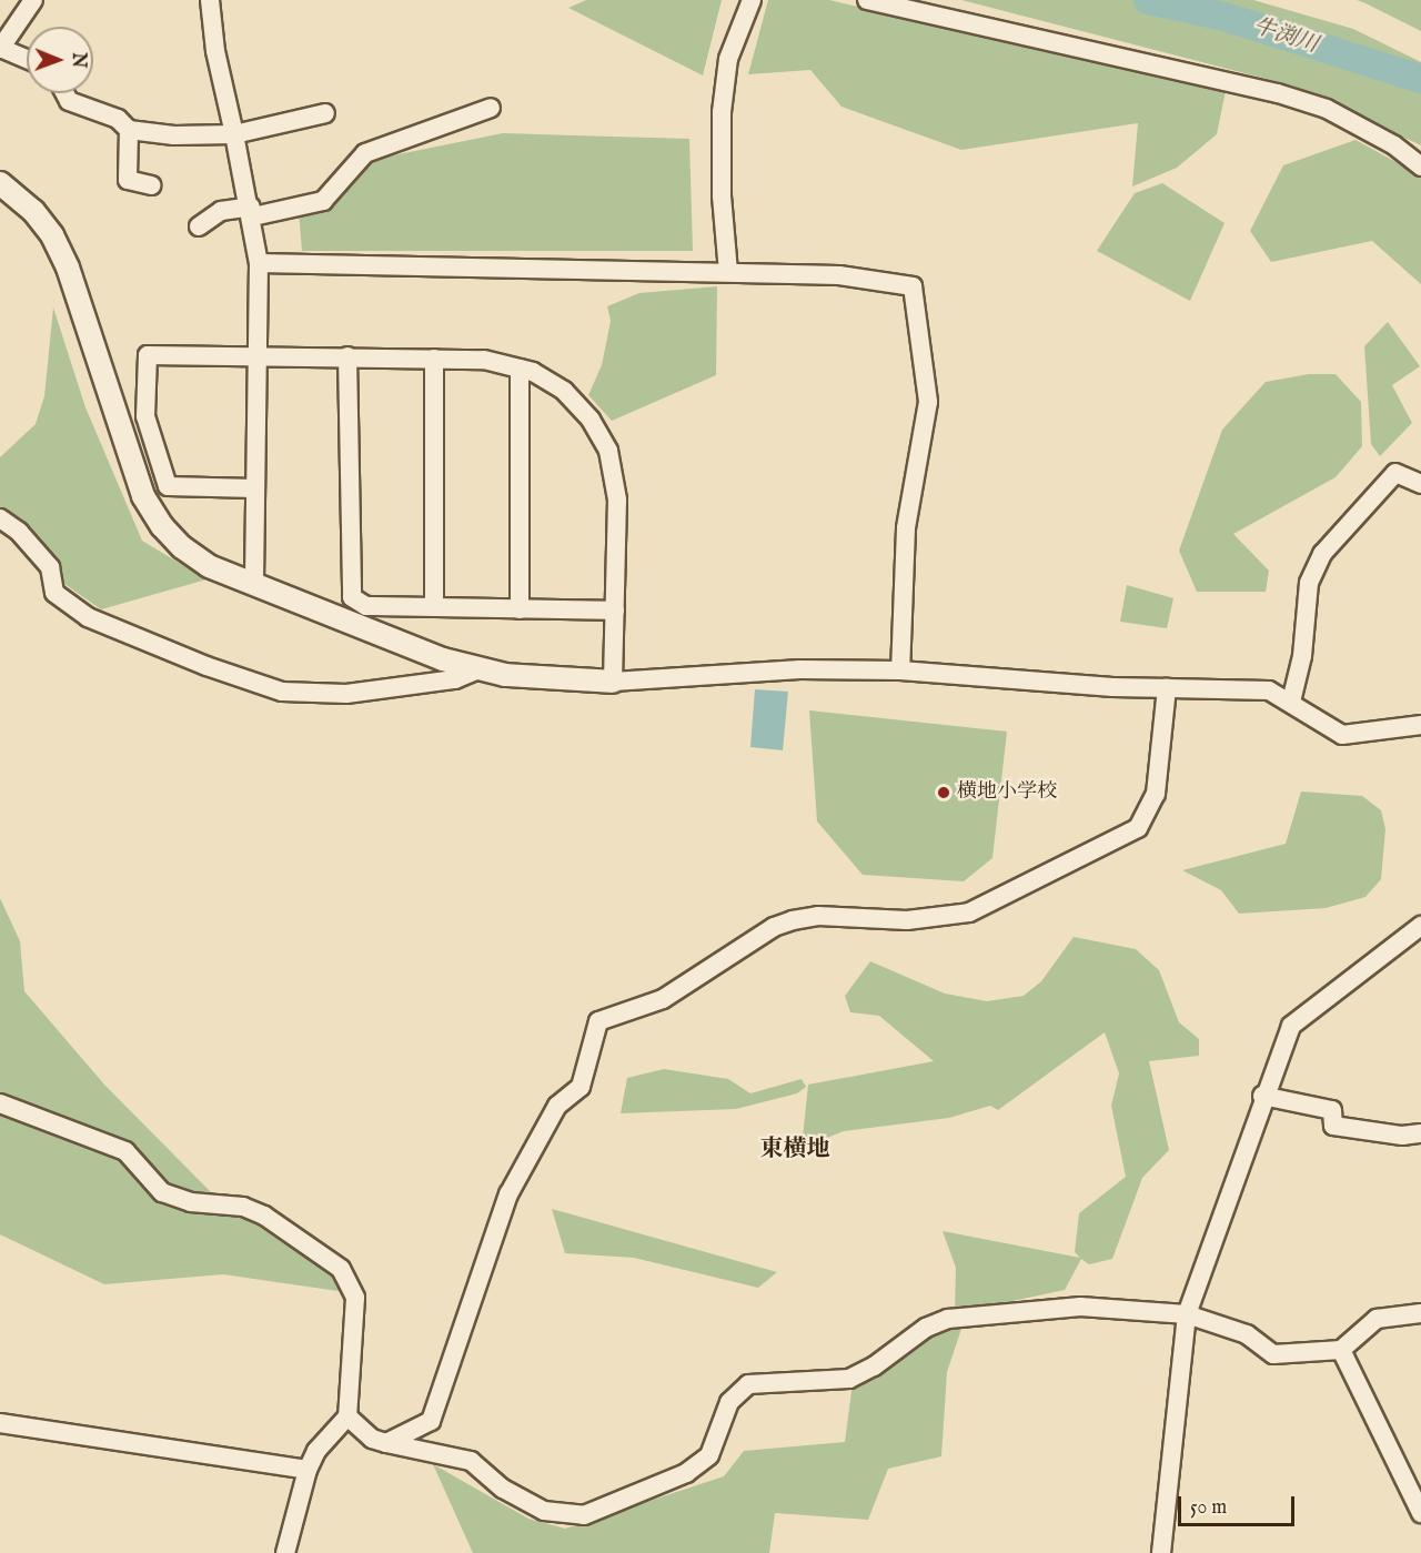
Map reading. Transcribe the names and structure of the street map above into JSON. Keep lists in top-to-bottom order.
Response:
{
  "districts": ["東横地"],
  "water": ["牛渕川"],
  "places": ["横地小学校"],
  "scale_bar": "50 m",
  "north": "right"
}
